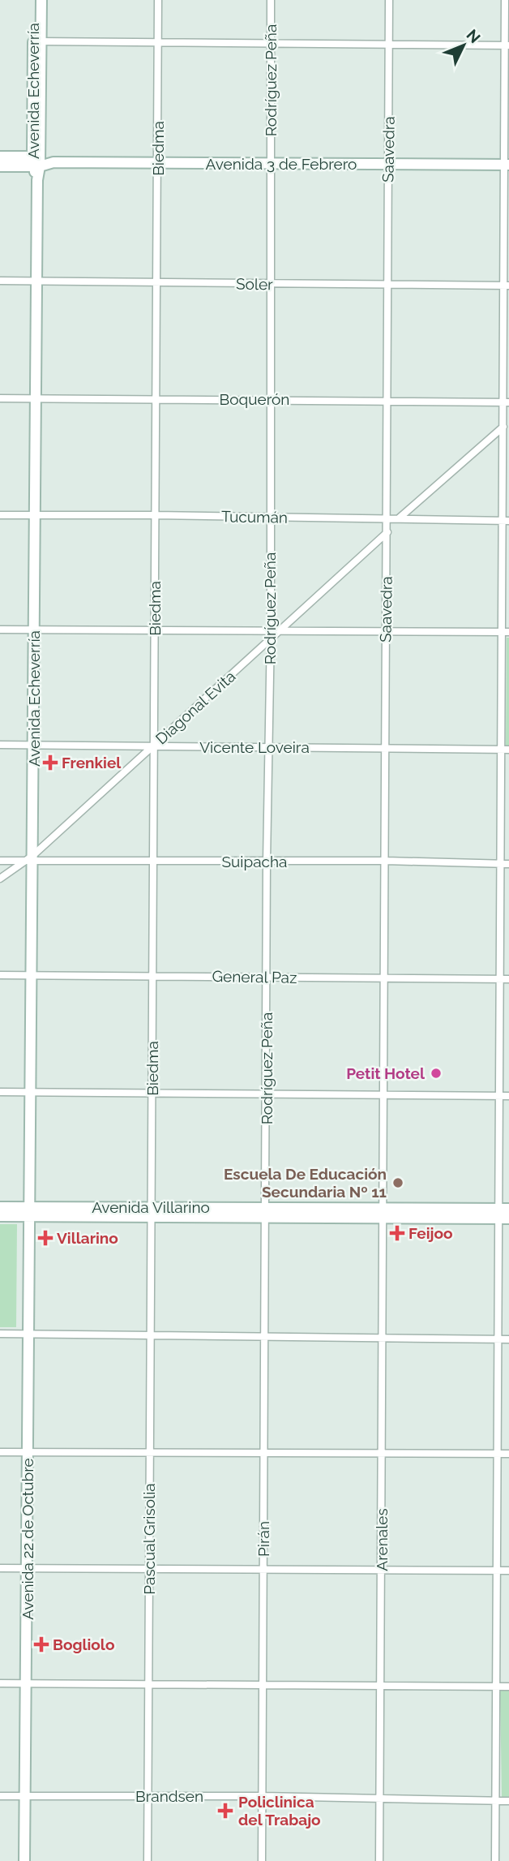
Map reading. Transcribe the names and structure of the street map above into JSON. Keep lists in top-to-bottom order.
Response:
{
  "streets": {
    "main road": [
      "Avenida Echeverría",
      "Avenida 3 de Febrero",
      "Avenida Villarino",
      "Avenida 22 de Octubre"
    ],
    "street": [
      "Rodríguez Peña",
      "Biedma",
      "Saavedra",
      "Soler",
      "Boquerón",
      "Tucumán",
      "Diagonal Evita",
      "Vicente Loveira",
      "Suipacha",
      "General Paz",
      "Pascual Grisolia",
      "Pirán",
      "Arenales",
      "Brandsen"
    ]
  },
  "crossings": [
    ["Rodríguez Peña", "Avenida 3 de Febrero"],
    ["Rodríguez Peña", "Soler"],
    ["Rodríguez Peña", "Boquerón"],
    ["Rodríguez Peña", "Tucumán"],
    ["Rodríguez Peña", "Diagonal Evita"],
    ["Rodríguez Peña", "Vicente Loveira"],
    ["Rodríguez Peña", "Suipacha"],
    ["Rodríguez Peña", "General Paz"],
    ["Rodríguez Peña", "Avenida Villarino"],
    ["Rodríguez Peña", "Pirán"],
    ["Avenida Echeverría", "Avenida 3 de Febrero"],
    ["Avenida Echeverría", "Soler"],
    ["Avenida Echeverría", "Boquerón"],
    ["Avenida Echeverría", "Tucumán"],
    ["Avenida Echeverría", "Diagonal Evita"],
    ["Avenida Echeverría", "Vicente Loveira"],
    ["Avenida Echeverría", "Suipacha"],
    ["Avenida Echeverría", "General Paz"],
    ["Avenida Echeverría", "Avenida Villarino"],
    ["Avenida Echeverría", "Avenida 22 de Octubre"],
    ["Biedma", "Avenida 3 de Febrero"],
    ["Biedma", "Soler"],
    ["Biedma", "Boquerón"],
    ["Biedma", "Tucumán"],
    ["Biedma", "Diagonal Evita"],
    ["Biedma", "Vicente Loveira"],
    ["Biedma", "Suipacha"],
    ["Biedma", "General Paz"],
    ["Biedma", "Avenida Villarino"],
    ["Biedma", "Pascual Grisolia"],
    ["Saavedra", "Avenida 3 de Febrero"],
    ["Saavedra", "Soler"],
    ["Saavedra", "Boquerón"],
    ["Saavedra", "Tucumán"],
    ["Saavedra", "Diagonal Evita"],
    ["Saavedra", "Vicente Loveira"],
    ["Saavedra", "Suipacha"],
    ["Saavedra", "General Paz"],
    ["Saavedra", "Avenida Villarino"],
    ["Saavedra", "Arenales"],
    ["Diagonal Evita", "Vicente Loveira"],
    ["Diagonal Evita", "Suipacha"],
    ["Avenida Villarino", "Avenida 22 de Octubre"],
    ["Avenida Villarino", "Pascual Grisolia"],
    ["Avenida Villarino", "Pirán"],
    ["Avenida Villarino", "Arenales"],
    ["Avenida 22 de Octubre", "Brandsen"],
    ["Pascual Grisolia", "Brandsen"],
    ["Pirán", "Brandsen"],
    ["Arenales", "Brandsen"]
  ],
  "places": {
    "health": [
      "Frenkiel",
      "Feijoo",
      "Villarino",
      "Bogliolo",
      "Policlinica del Trabajo"
    ],
    "other": ["Petit Hotel", "Escuela De Educación Secundaria Nº 11"]
  },
  "north": "top right"
}
